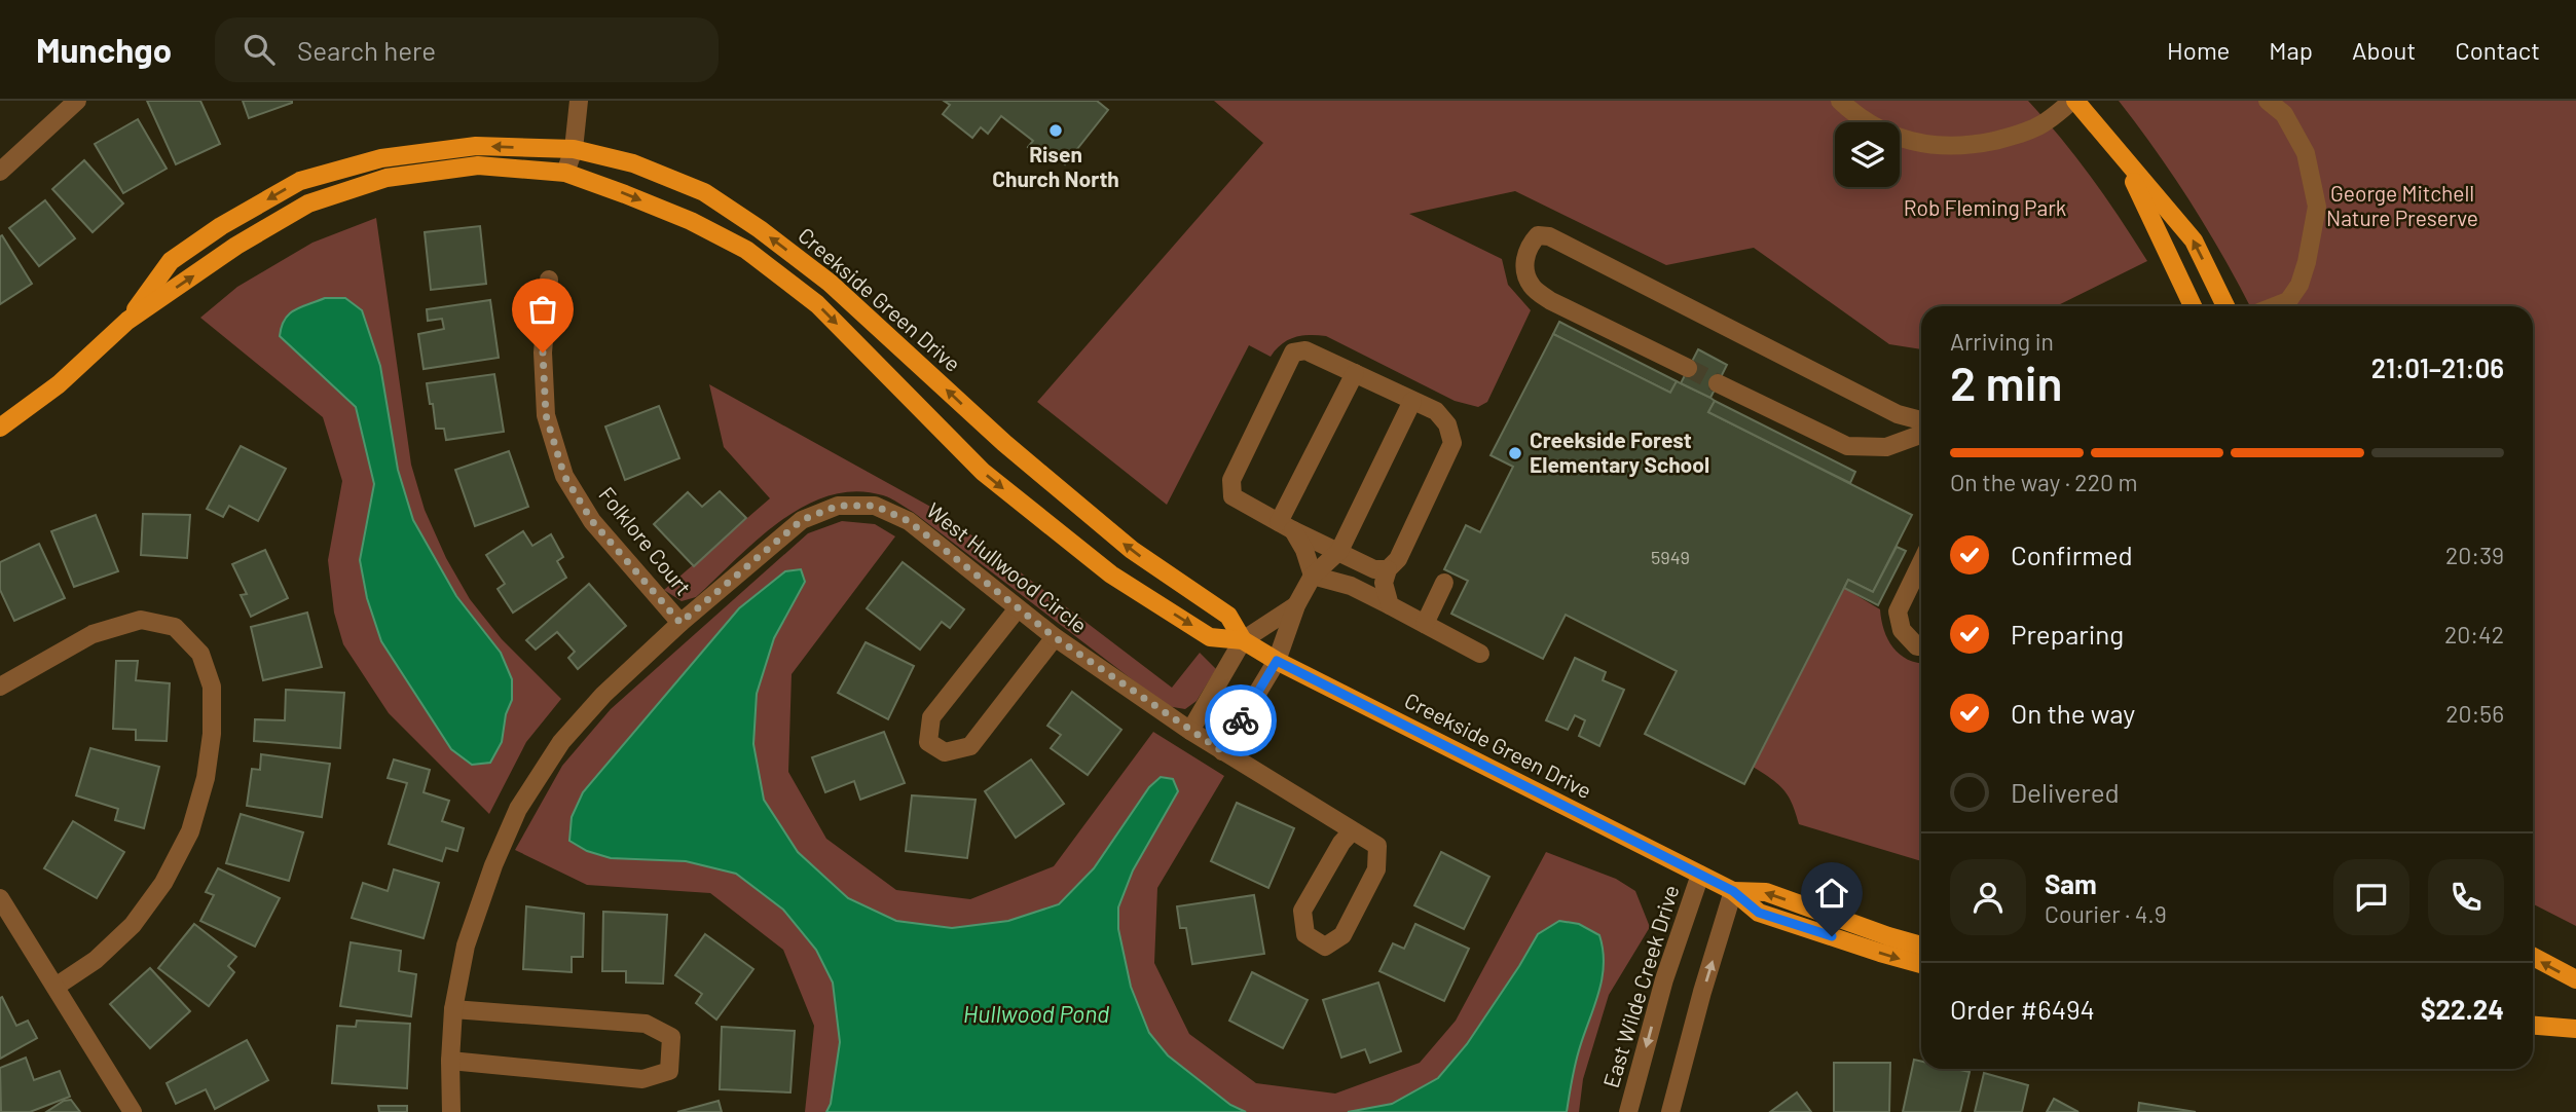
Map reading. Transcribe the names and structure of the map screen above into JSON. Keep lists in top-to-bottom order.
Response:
{
  "streets": {
    "main road": ["Creekside Green Drive"],
    "street": ["Folklore Court", "West Hullwood Circle", "East Wilde Creek Drive"]
  },
  "crossings": [
    ["Creekside Green Drive", "East Wilde Creek Drive"],
    ["Folklore Court", "West Hullwood Circle"]
  ],
  "water": ["Hullwood Pond"],
  "parks": ["George Mitchell Nature Preserve", "Rob Fleming Park"],
  "places": ["Risen Church North", "Creekside Forest Elementary School"],
  "house_numbers": ["5949"],
  "page": {
    "header": "Munchgo",
    "search": "Search here",
    "nav": [
      "Home",
      "Map",
      "About",
      "Contact"
    ],
    "heading": ["2 min", "Arriving in", "21:01–21:06"],
    "panel": [
      "Sam",
      "Courier · 4.9",
      "Order #6494",
      "$22.24"
    ],
    "bar": "On the way · 220 m",
    "list": [
      ["Confirmed", "20:39"],
      ["Preparing", "20:42"],
      ["On the way", "20:56"],
      "Delivered"
    ]
  }
}
